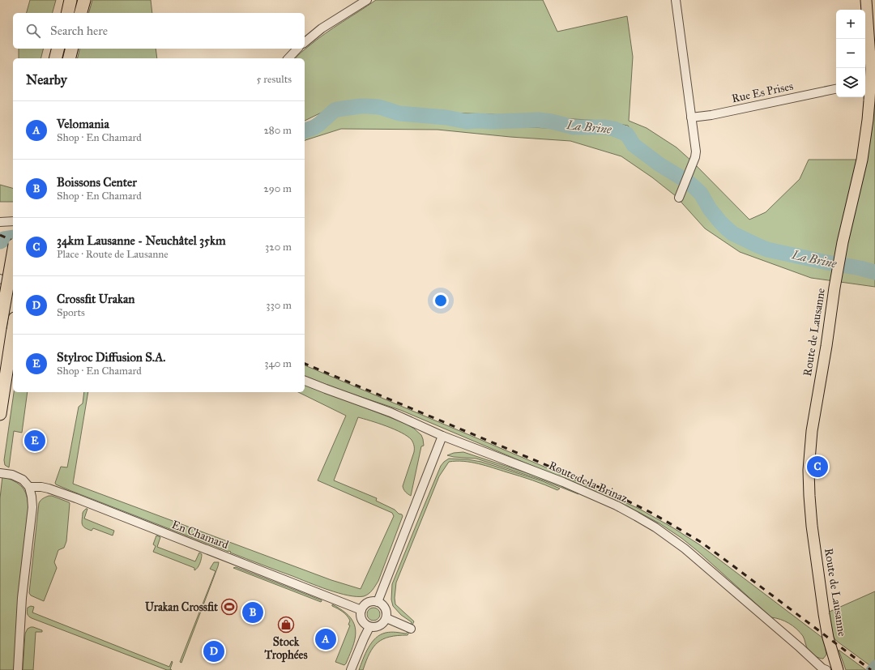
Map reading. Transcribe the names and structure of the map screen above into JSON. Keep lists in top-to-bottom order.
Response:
{
  "streets": {
    "main road": ["Route de Lausanne"],
    "street": ["Rue Es Prises", "Route de la Brinaz", "En Chamard"]
  },
  "water": ["La Brine"],
  "places": {
    "sports": ["Urakan Crossfit"],
    "shop": ["Stock Trophées"]
  },
  "page": {
    "map_buttons": ["+", "−"],
    "search": "Search here",
    "heading": ["Nearby", "5 results"],
    "list": [
      {
        "mark": "A",
        "name": "Velomania",
        "note": "Shop · En Chamard",
        "value": "280 m"
      },
      {
        "mark": "B",
        "name": "Boissons Center",
        "note": "Shop · En Chamard",
        "value": "290 m"
      },
      {
        "mark": "C",
        "name": "34km Lausanne - Neuchâtel 35km",
        "note": "Place · Route de Lausanne",
        "value": "320 m"
      },
      {
        "mark": "D",
        "name": "Crossfit Urakan",
        "note": "Sports",
        "value": "330 m"
      },
      {
        "mark": "E",
        "name": "Stylroc Diffusion S.A.",
        "note": "Shop · En Chamard",
        "value": "340 m"
      }
    ],
    "pins": [
      "E",
      "C",
      "B",
      "A",
      "D"
    ]
  }
}
